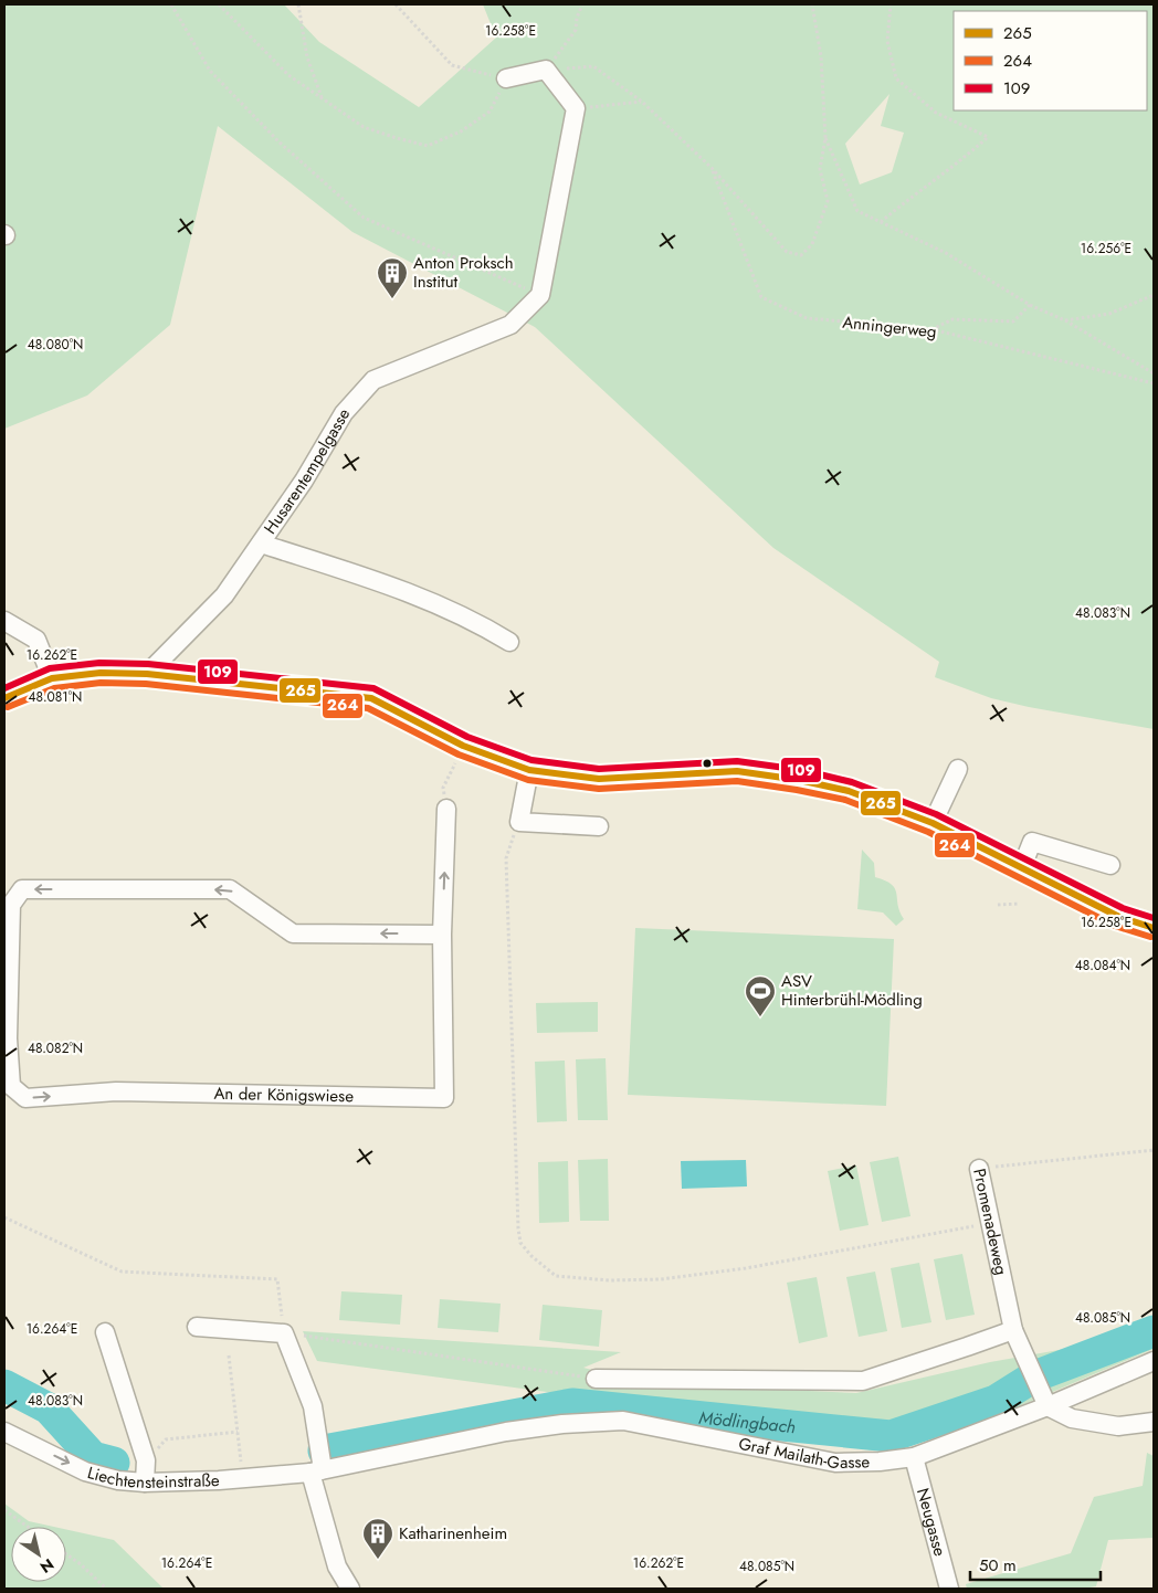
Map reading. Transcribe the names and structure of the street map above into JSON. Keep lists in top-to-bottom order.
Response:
{
  "streets": {
    "street": [
      "Husarentempelgasse",
      "An der Königswiese",
      "Promenadeweg",
      "Graf Mailath-Gasse",
      "Liechtensteinstraße",
      "Neugasse"
    ],
    "path": ["Anningerweg"]
  },
  "crossings": [
    ["Promenadeweg", "Graf Mailath-Gasse"],
    ["Graf Mailath-Gasse", "Liechtensteinstraße"],
    ["Graf Mailath-Gasse", "Neugasse"]
  ],
  "one_way": ["Liechtensteinstraße"],
  "water": ["Mödlingbach"],
  "places": {
    "building": ["Anton Proksch Institut", "Katharinenheim"],
    "sports": ["ASV Hinterbrühl-Mödling"]
  },
  "lines": ["transit line 109", "transit line 265", "transit line 264"],
  "legend": ["265", "264", "109"],
  "scale_bar": "50 m",
  "north": "bottom right",
  "coordinates": [
    "16.258°E",
    "16.256°E",
    "48.080°N",
    "48.083°N",
    "16.262°E",
    "48.081°N",
    "48.084°N",
    "48.082°N",
    "48.085°N",
    "16.264°E"
  ]
}
